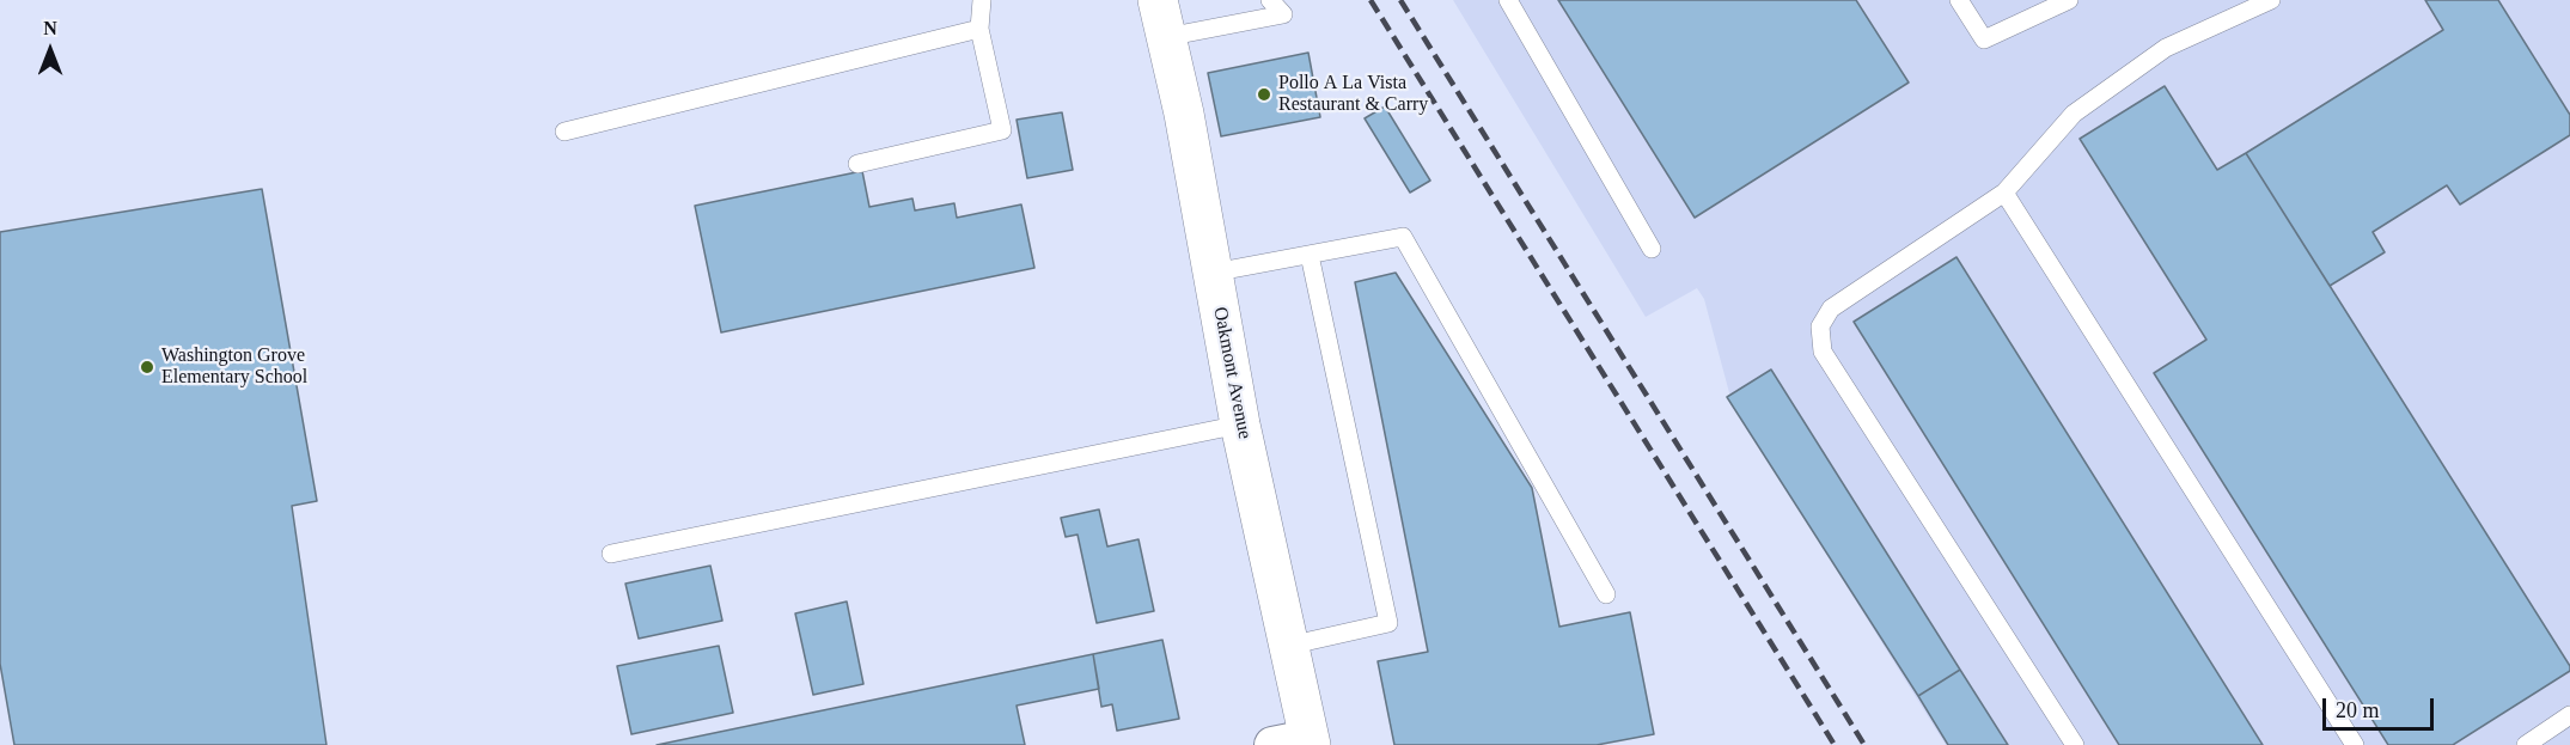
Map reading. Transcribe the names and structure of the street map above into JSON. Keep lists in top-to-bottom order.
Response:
{
  "streets": {
    "street": ["Oakmont Avenue"]
  },
  "places": ["Pollo A La Vista Restaurant & Carry", "Washington Grove Elementary School"],
  "scale_bar": "20 m",
  "north": "top"
}
